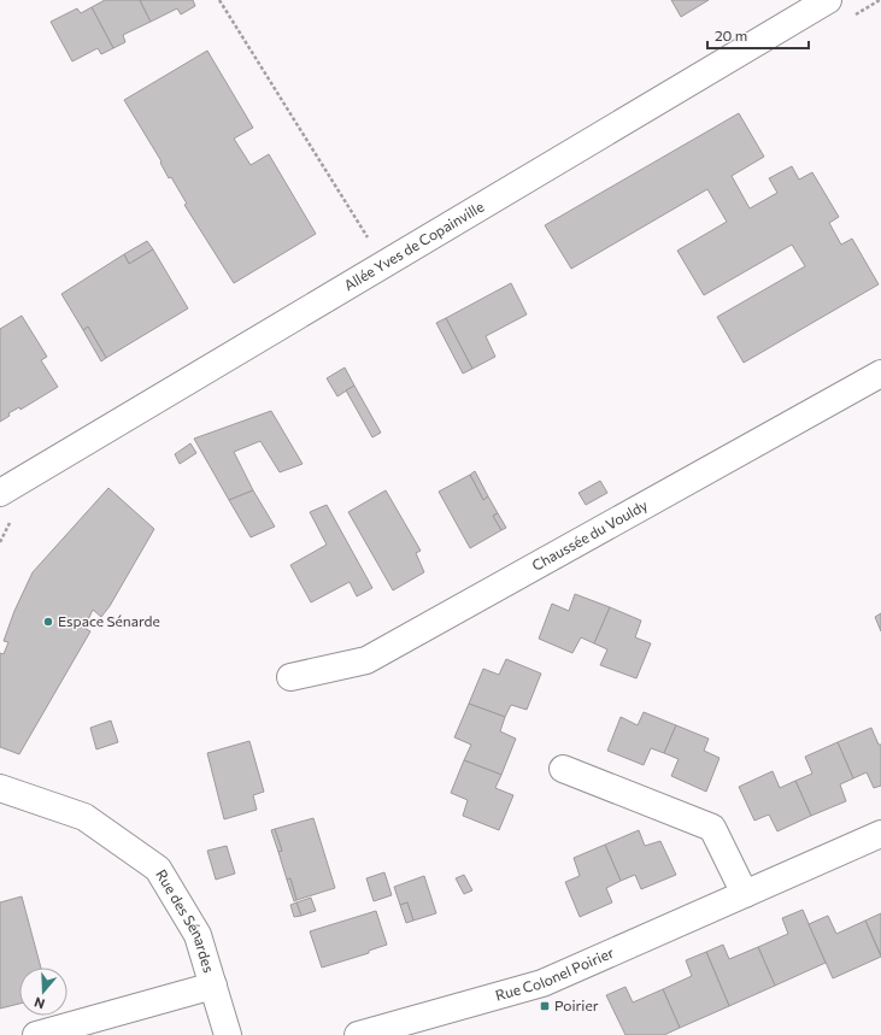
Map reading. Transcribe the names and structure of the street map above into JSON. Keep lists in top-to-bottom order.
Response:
{
  "streets": {
    "street": [
      "Allée Yves de Copainville",
      "Chaussée du Vouldy",
      "Rue des Sénardes",
      "Rue Colonel Poirier"
    ]
  },
  "places": {
    "other": ["Espace Sénarde"],
    "transit": ["Poirier"]
  },
  "scale_bar": "20 m",
  "north": "bottom"
}
